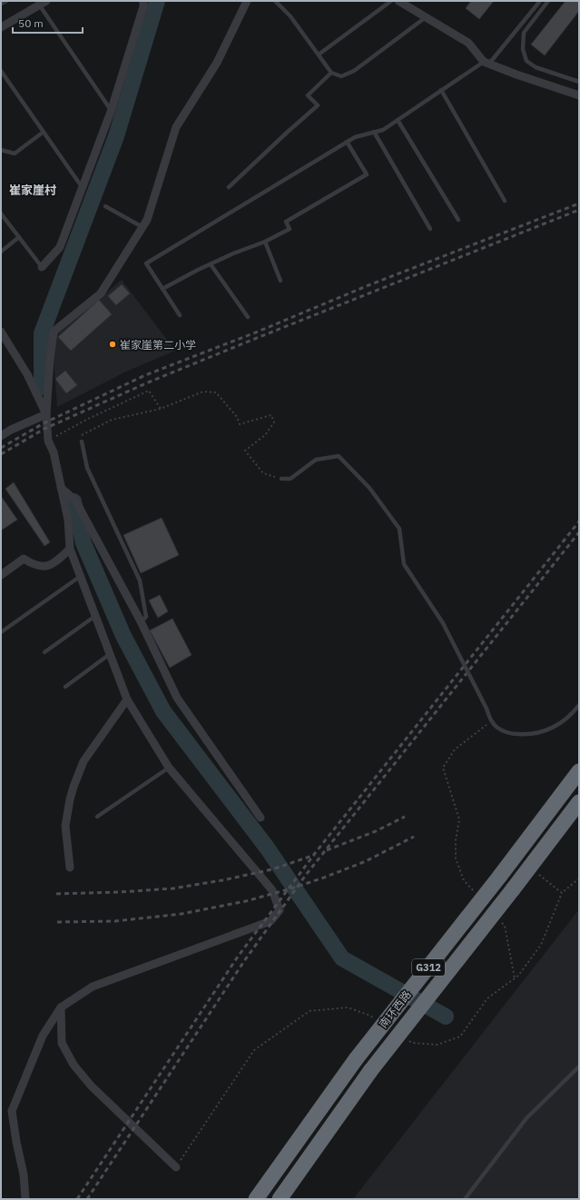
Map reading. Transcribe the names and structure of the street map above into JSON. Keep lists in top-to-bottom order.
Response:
{
  "streets": {
    "highway": ["G312", "南环西路"]
  },
  "districts": ["崔家崖村"],
  "places": ["崔家崖第二小学"],
  "scale_bar": "50 m"
}
